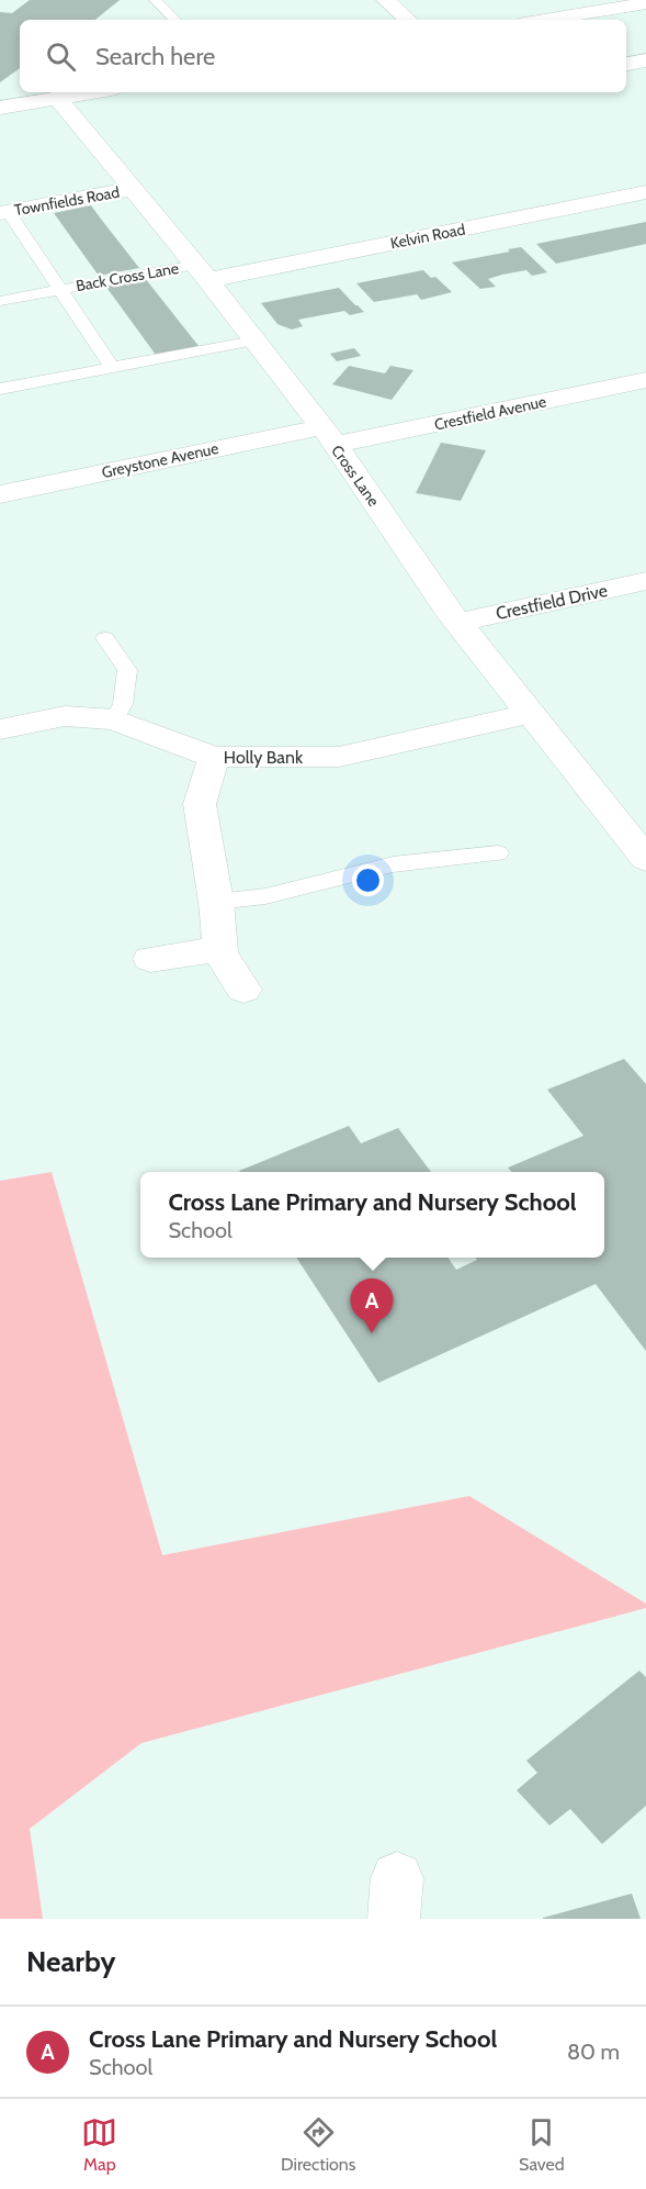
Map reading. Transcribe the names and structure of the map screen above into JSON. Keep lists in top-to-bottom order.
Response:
{
  "streets": {
    "street": [
      "Townfields Road",
      "Kelvin Road",
      "Crestfield Avenue",
      "Greystone Avenue",
      "Cross Lane",
      "Crestfield Drive",
      "Holly Bank"
    ],
    "lane": ["Back Cross Lane"]
  },
  "crossings": [
    ["Townfields Road", "Back Cross Lane"],
    ["Townfields Road", "Cross Lane"],
    ["Kelvin Road", "Back Cross Lane"],
    ["Kelvin Road", "Cross Lane"],
    ["Back Cross Lane", "Cross Lane"],
    ["Crestfield Avenue", "Greystone Avenue"],
    ["Crestfield Avenue", "Cross Lane"],
    ["Greystone Avenue", "Cross Lane"],
    ["Cross Lane", "Crestfield Drive"],
    ["Cross Lane", "Holly Bank"]
  ],
  "page": {
    "search": "Search here",
    "popup": ["Cross Lane Primary and Nursery School", "School"],
    "pins": "A",
    "heading": "Nearby",
    "list": [
      {
        "mark": "A",
        "name": "Cross Lane Primary and Nursery School",
        "note": "School",
        "value": "80 m"
      }
    ],
    "nav": ["Map", "Directions", "Saved"]
  }
}
